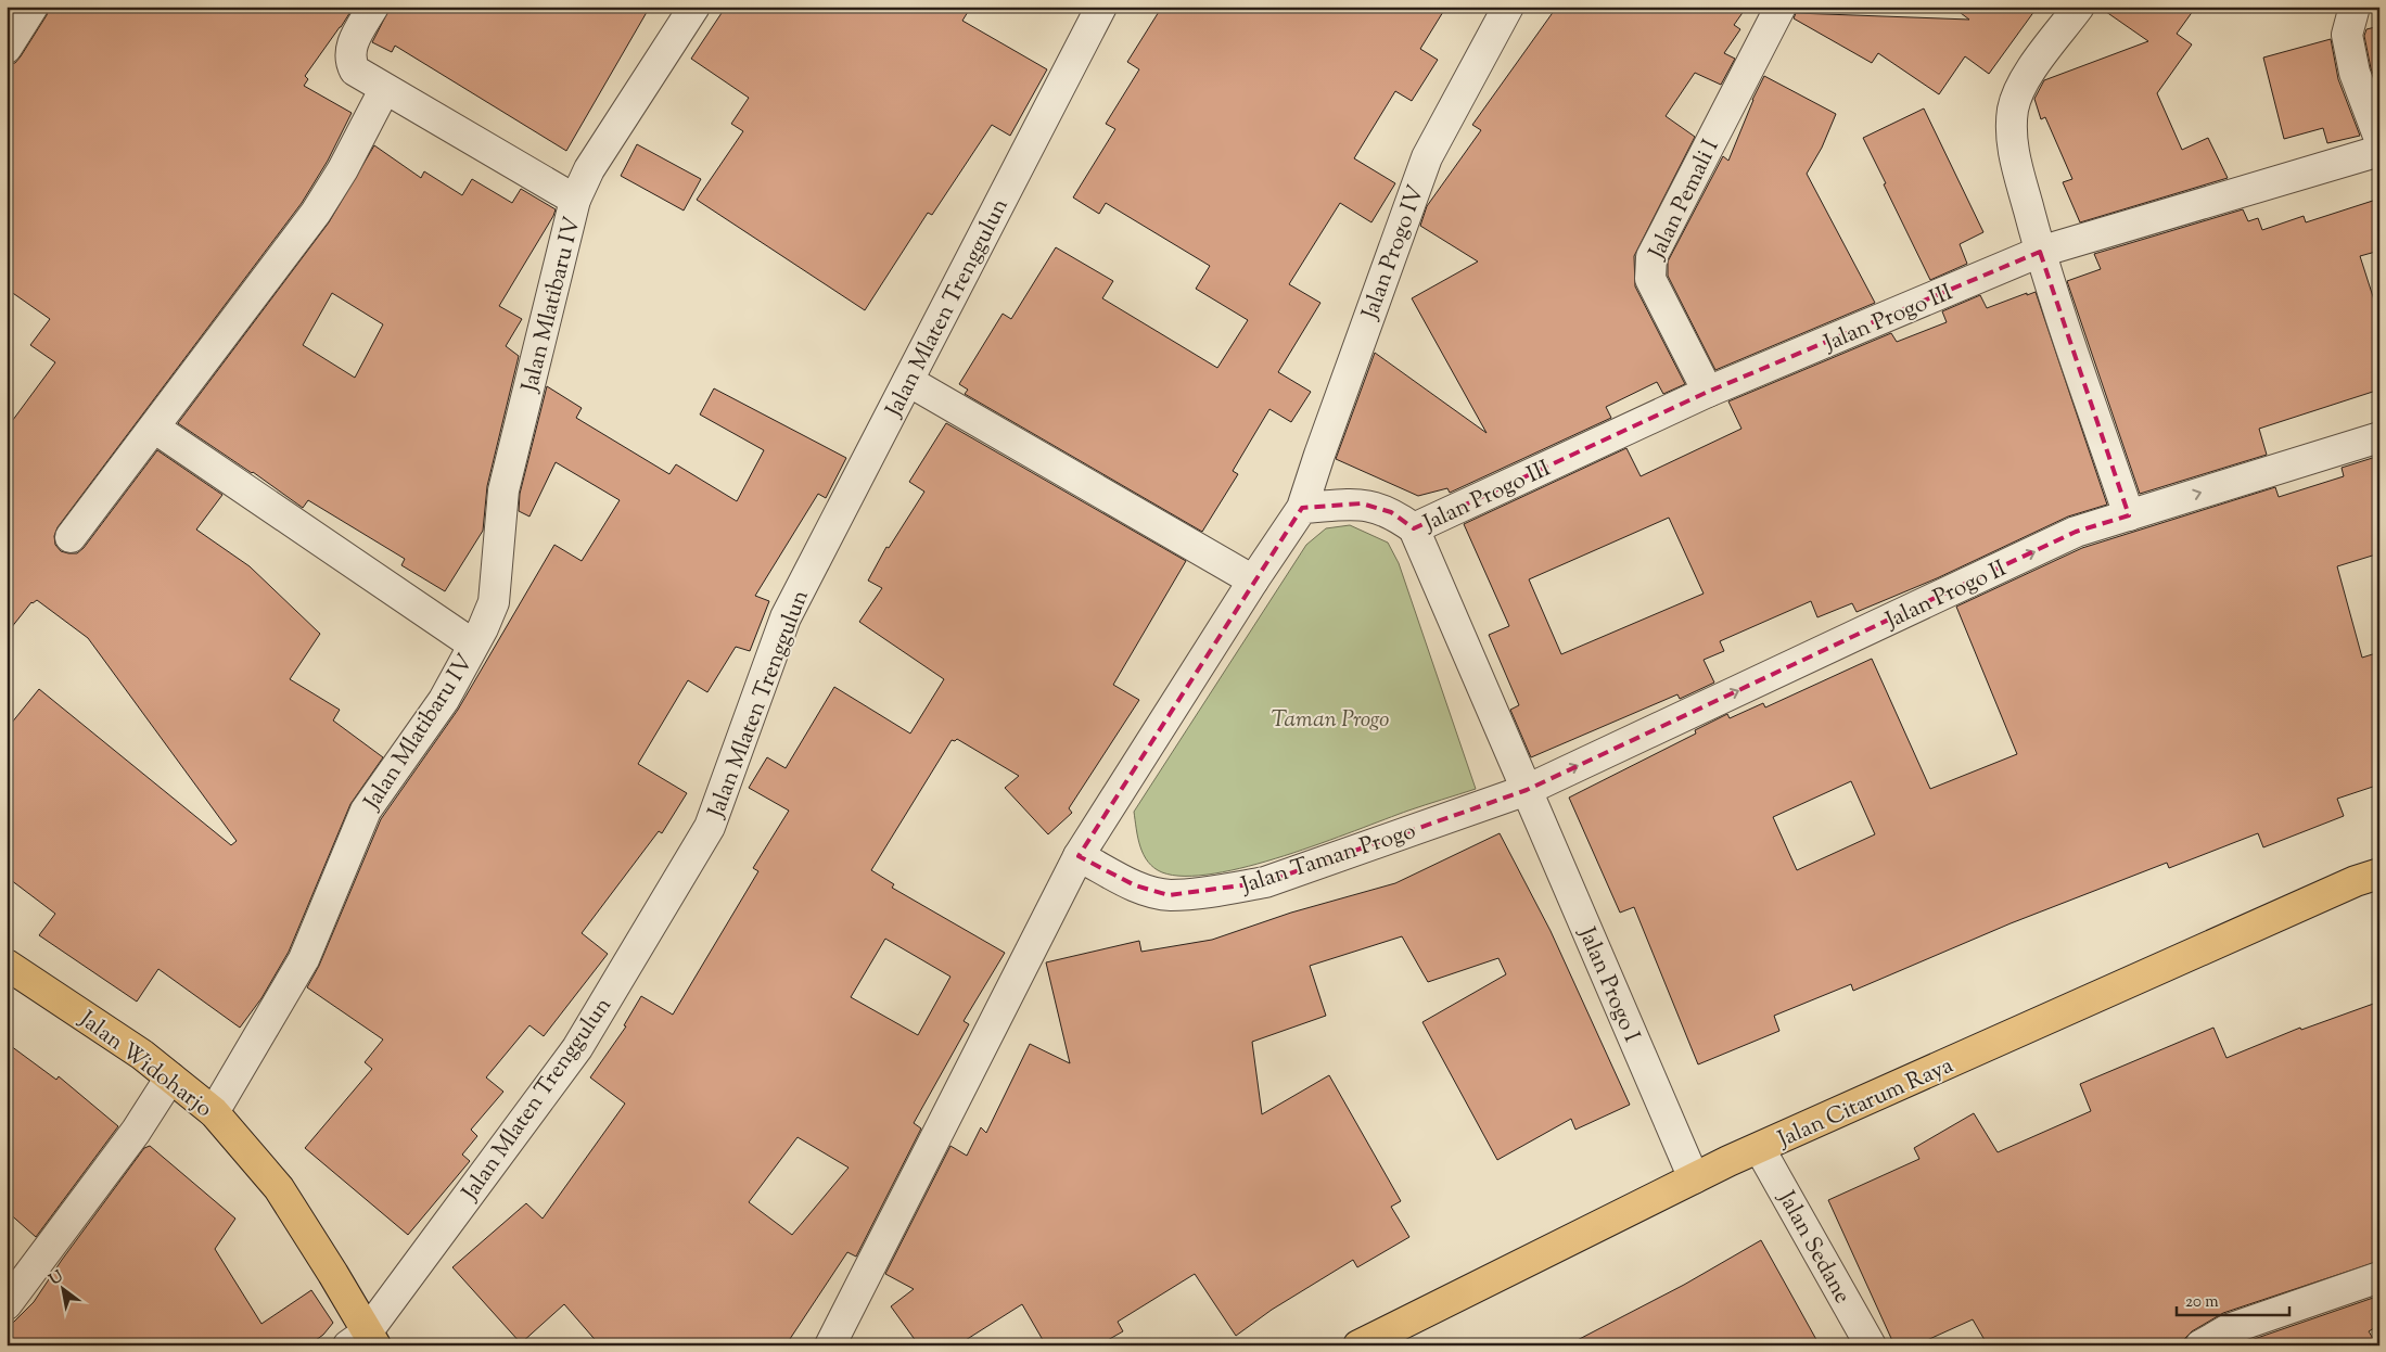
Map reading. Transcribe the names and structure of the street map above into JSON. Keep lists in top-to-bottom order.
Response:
{
  "streets": {
    "main road": ["Jalan Widoharjo", "Jalan Citarum Raya"],
    "street": [
      "Jalan Pemali I",
      "Jalan Progo IV",
      "Jalan Mlatibaru IV",
      "Jalan Mlaten Trenggulun",
      "Jalan Progo III",
      "Jalan Progo II",
      "Jalan Taman Progo",
      "Jalan Progo I",
      "Jalan Sedane"
    ]
  },
  "crossings": [
    ["Jalan Pemali I", "Jalan Progo III"],
    ["Jalan Mlatibaru IV", "Jalan Widoharjo"],
    ["Jalan Mlaten Trenggulun", "Jalan Widoharjo"],
    ["Jalan Progo II", "Jalan Taman Progo"],
    ["Jalan Progo II", "Jalan Progo I"],
    ["Jalan Taman Progo", "Jalan Progo I"],
    ["Jalan Progo I", "Jalan Citarum Raya"],
    ["Jalan Citarum Raya", "Jalan Sedane"]
  ],
  "one_way": ["Jalan Progo II"],
  "parks": ["Taman Progo"],
  "scale_bar": "20 m",
  "north": "top left"
}
